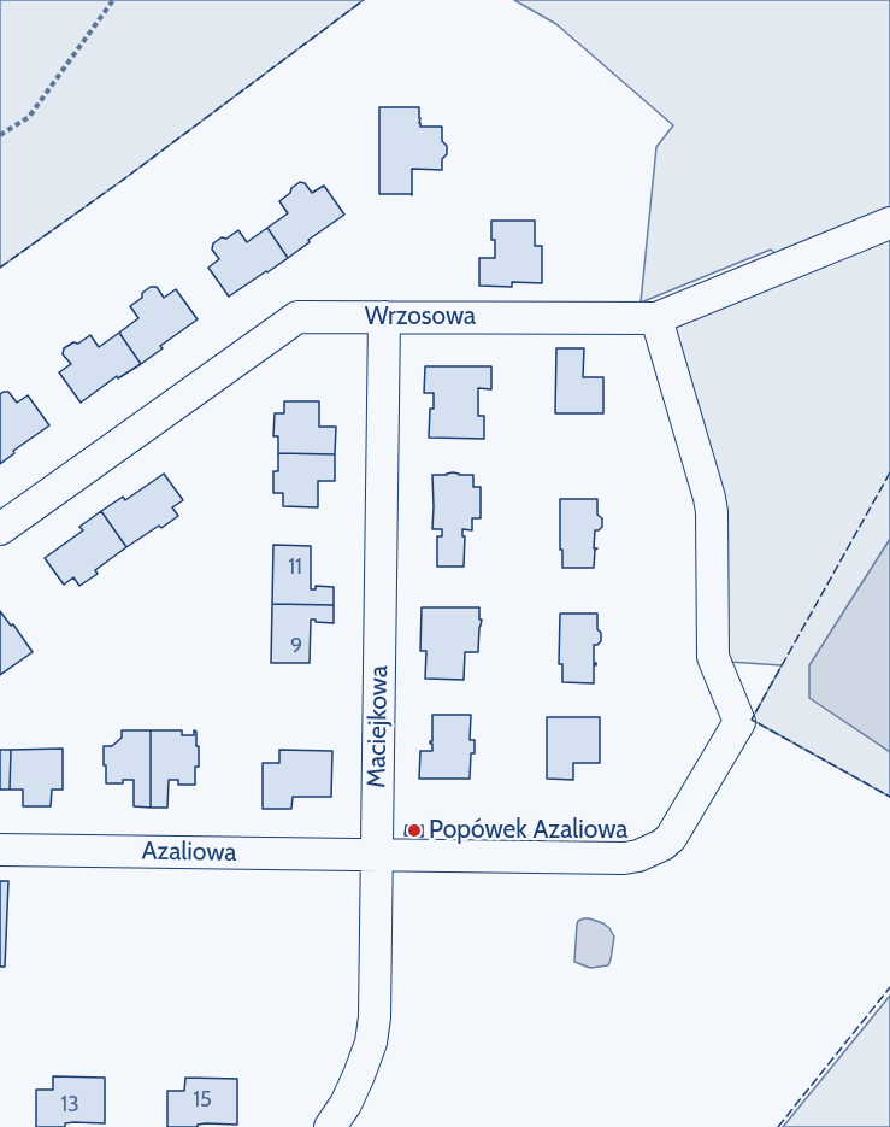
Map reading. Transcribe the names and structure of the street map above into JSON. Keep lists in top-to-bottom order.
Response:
{
  "streets": {
    "street": ["Wrzosowa", "Maciejkowa", "Azaliowa"]
  },
  "crossings": [
    ["Wrzosowa", "Maciejkowa"],
    ["Wrzosowa", "Azaliowa"],
    ["Maciejkowa", "Azaliowa"]
  ],
  "places": ["Popówek Azaliowa"],
  "house_numbers": [
    "11",
    "9",
    "15",
    "13"
  ]
}
